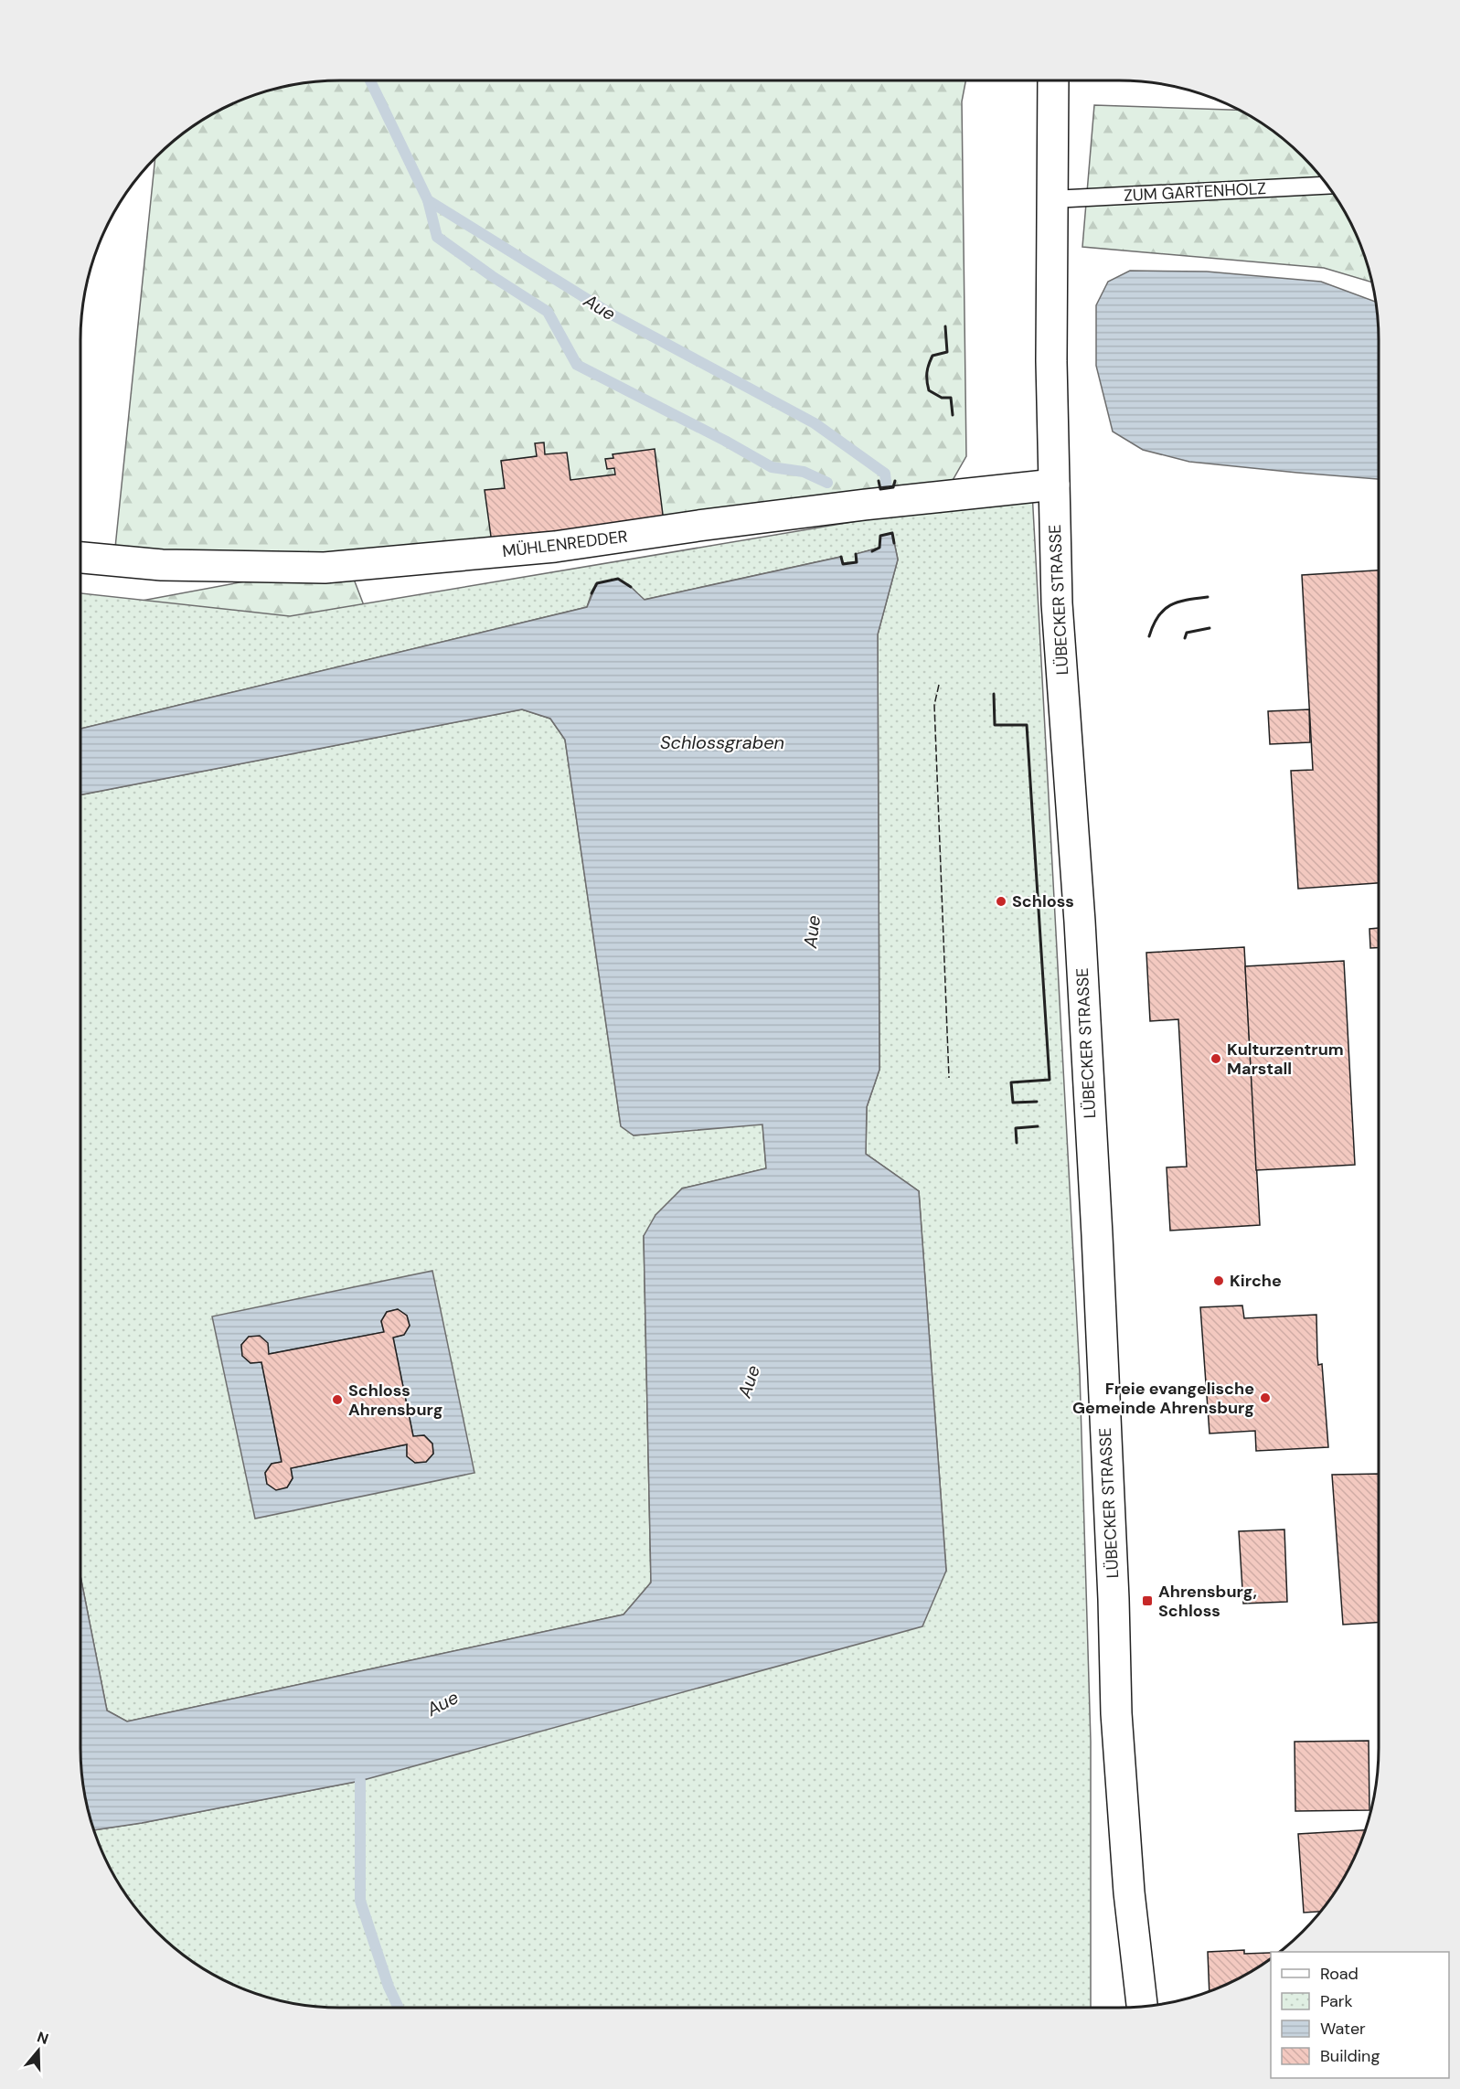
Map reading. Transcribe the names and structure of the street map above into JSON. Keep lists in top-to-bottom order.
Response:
{
  "streets": {
    "main road": ["MÜHLENREDDER", "LÜBECKER STRASSE"],
    "lane": ["ZUM GARTENHOLZ"]
  },
  "crossings": [
    ["ZUM GARTENHOLZ", "LÜBECKER STRASSE"],
    ["MÜHLENREDDER", "LÜBECKER STRASSE"]
  ],
  "water": ["Aue", "Schlossgraben"],
  "places": {
    "other": [
      "Schloss",
      "Kulturzentrum Marstall",
      "Kirche",
      "Freie evangelische Gemeinde Ahrensburg",
      "Schloss Ahrensburg"
    ],
    "transit": ["Ahrensburg, Schloss"]
  },
  "legend": [
    "Road",
    "Park",
    "Water",
    "Building"
  ],
  "north": "top"
}
